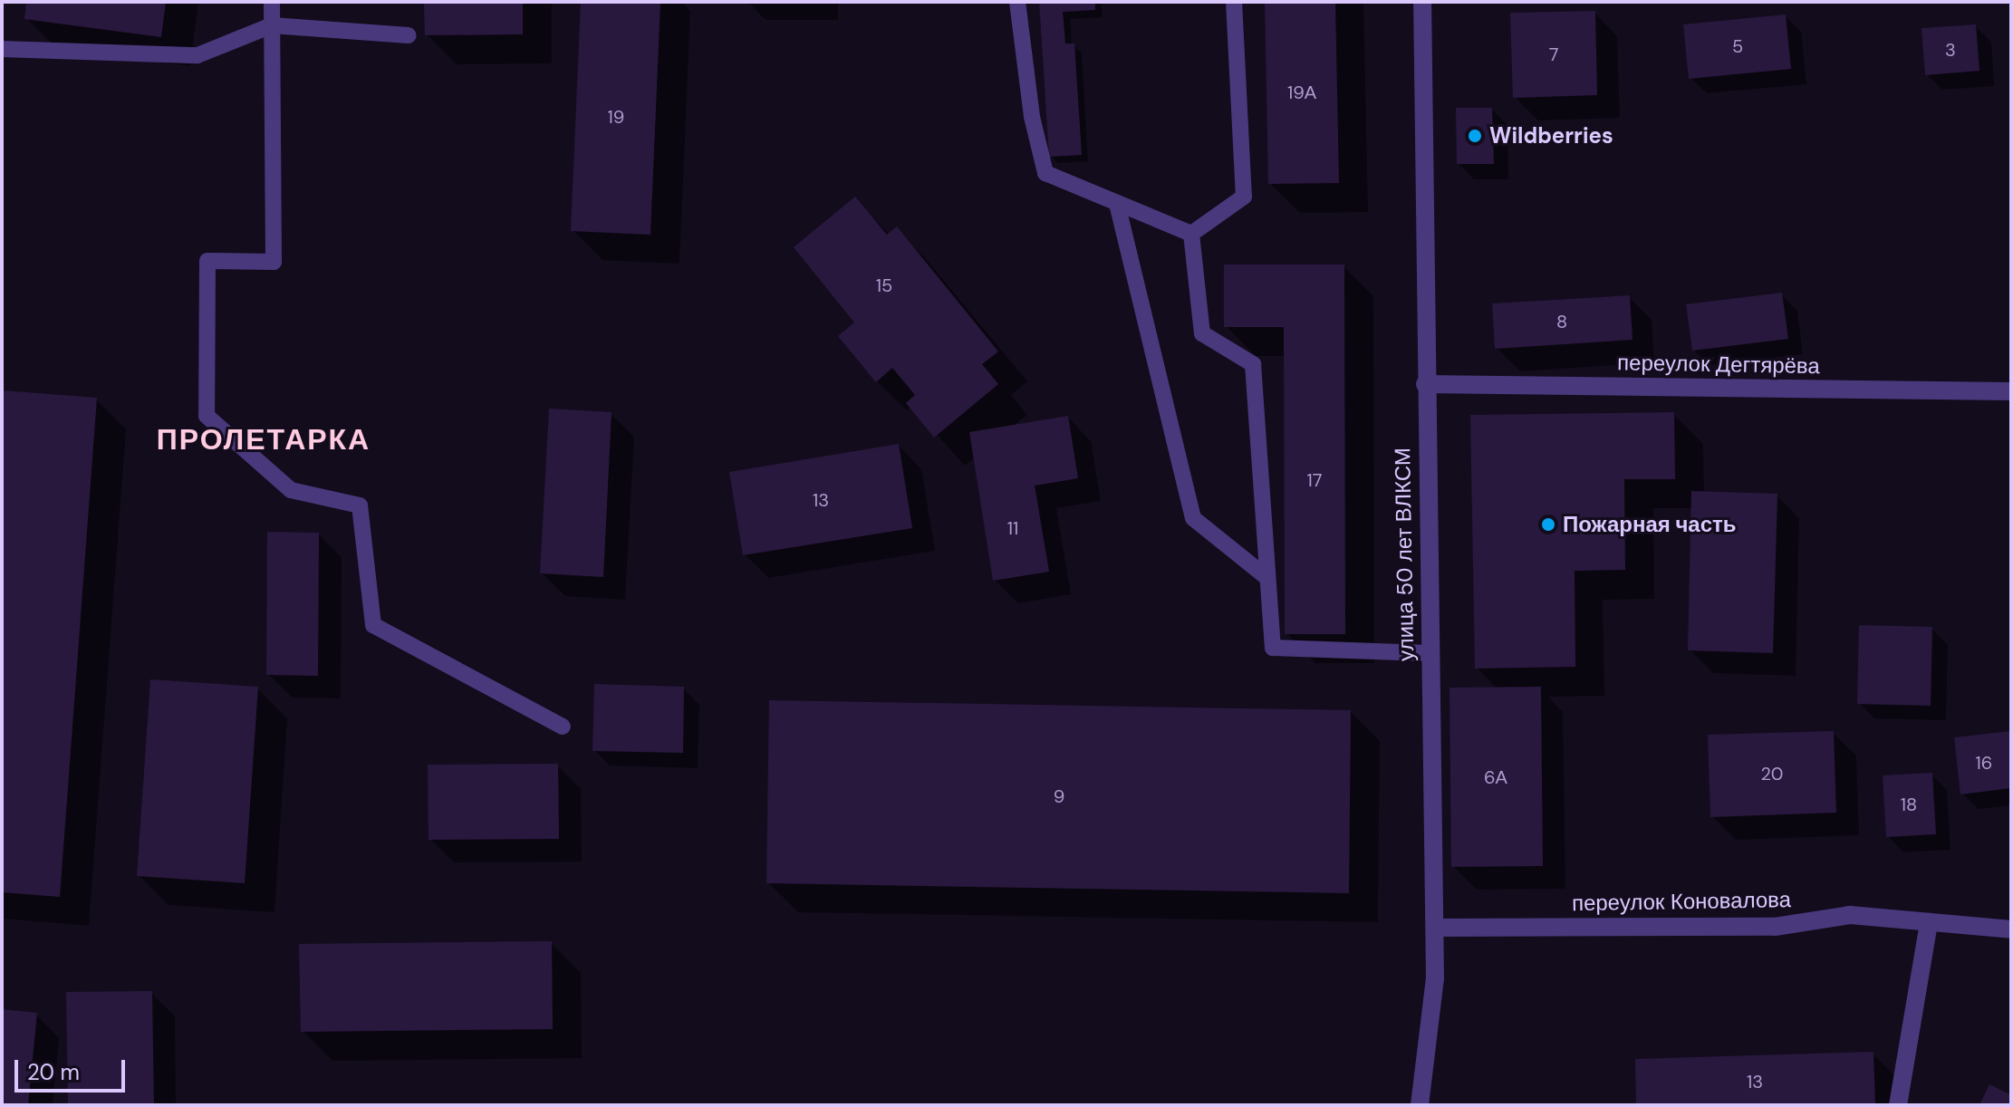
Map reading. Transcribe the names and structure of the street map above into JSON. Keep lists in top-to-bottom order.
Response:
{
  "streets": {
    "street": ["переулок Дегтярёва", "улица 50 лет ВЛКСМ", "переулок Коновалова"]
  },
  "crossings": [
    ["переулок Дегтярёва", "улица 50 лет ВЛКСМ"],
    ["улица 50 лет ВЛКСМ", "переулок Коновалова"]
  ],
  "districts": ["ПРОЛЕТАРКА"],
  "places": ["Wildberries", "Пожарная часть"],
  "house_numbers": [
    "5",
    "3",
    "7",
    "19А",
    "19",
    "15",
    "8",
    "17",
    "13",
    "11",
    "16",
    "20",
    "6А",
    "9",
    "18",
    "13"
  ],
  "scale_bar": "20 m"
}
